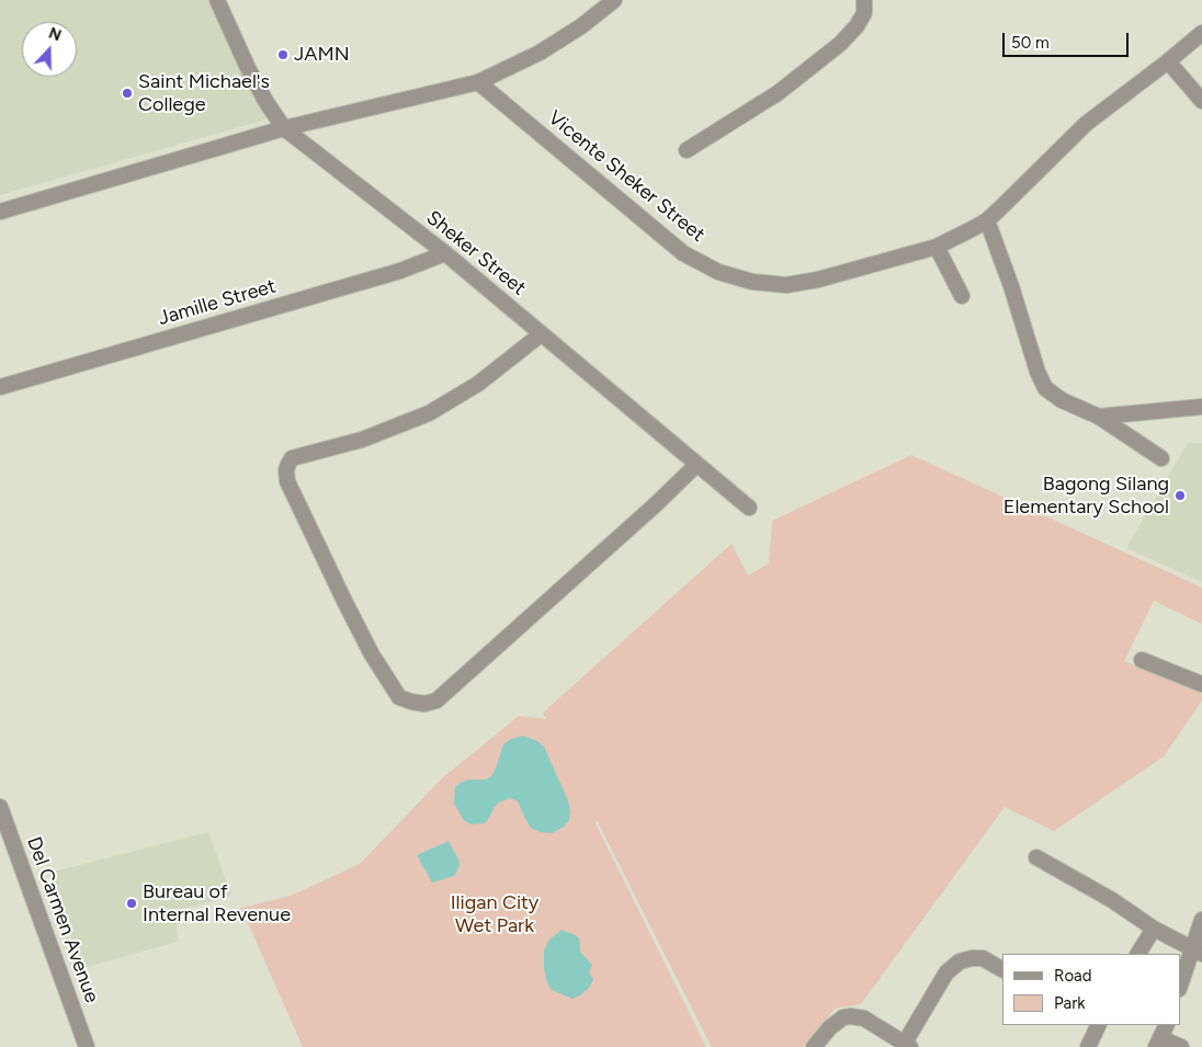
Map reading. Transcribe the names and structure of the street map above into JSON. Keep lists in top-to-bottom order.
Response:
{
  "streets": {
    "street": [
      "Vicente Sheker Street",
      "Sheker Street",
      "Jamille Street",
      "Del Carmen Avenue"
    ]
  },
  "crossings": [
    ["Sheker Street", "Jamille Street"]
  ],
  "parks": ["Iligan City Wet Park"],
  "places": [
    "JAMN",
    "Saint Michael's College",
    "Bagong Silang Elementary School",
    "Bureau of Internal Revenue"
  ],
  "legend": ["Road", "Park"],
  "scale_bar": "50 m",
  "north": "top"
}
